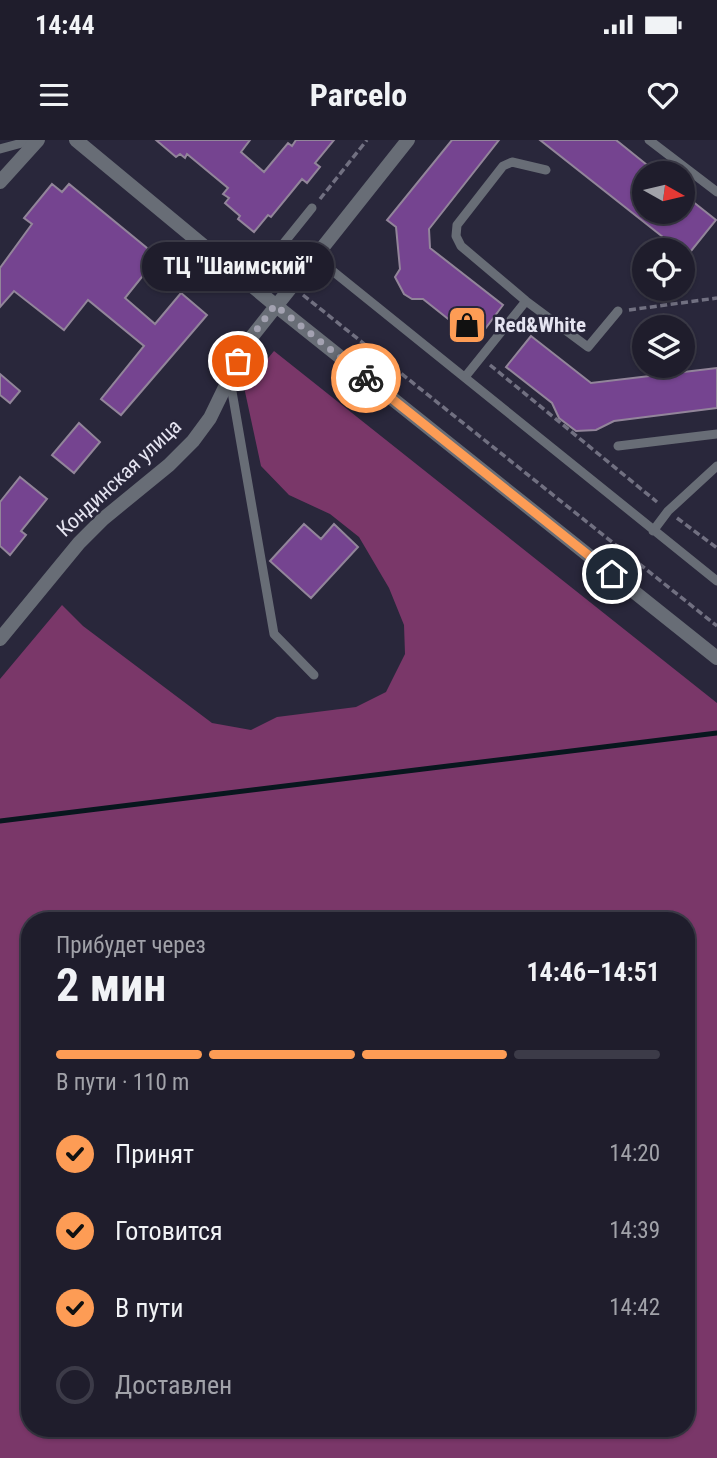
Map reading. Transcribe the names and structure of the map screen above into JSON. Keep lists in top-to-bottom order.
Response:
{
  "streets": {
    "street": ["Кондинская улица"]
  },
  "places": {
    "shop": ["Red&White"],
    "other": ["ТЦ \"Шаимский\""]
  },
  "north": "right",
  "page": {
    "status": "14:44",
    "header": "Parcelo",
    "bubble": "ТЦ \"Шаимский\"",
    "heading": ["2 мин", "Прибудет через", "14:46–14:51"],
    "bar": "В пути · 110 m",
    "list": [
      ["Принят", "14:20"],
      ["Готовится", "14:39"],
      ["В пути", "14:42"],
      "Доставлен"
    ]
  }
}
